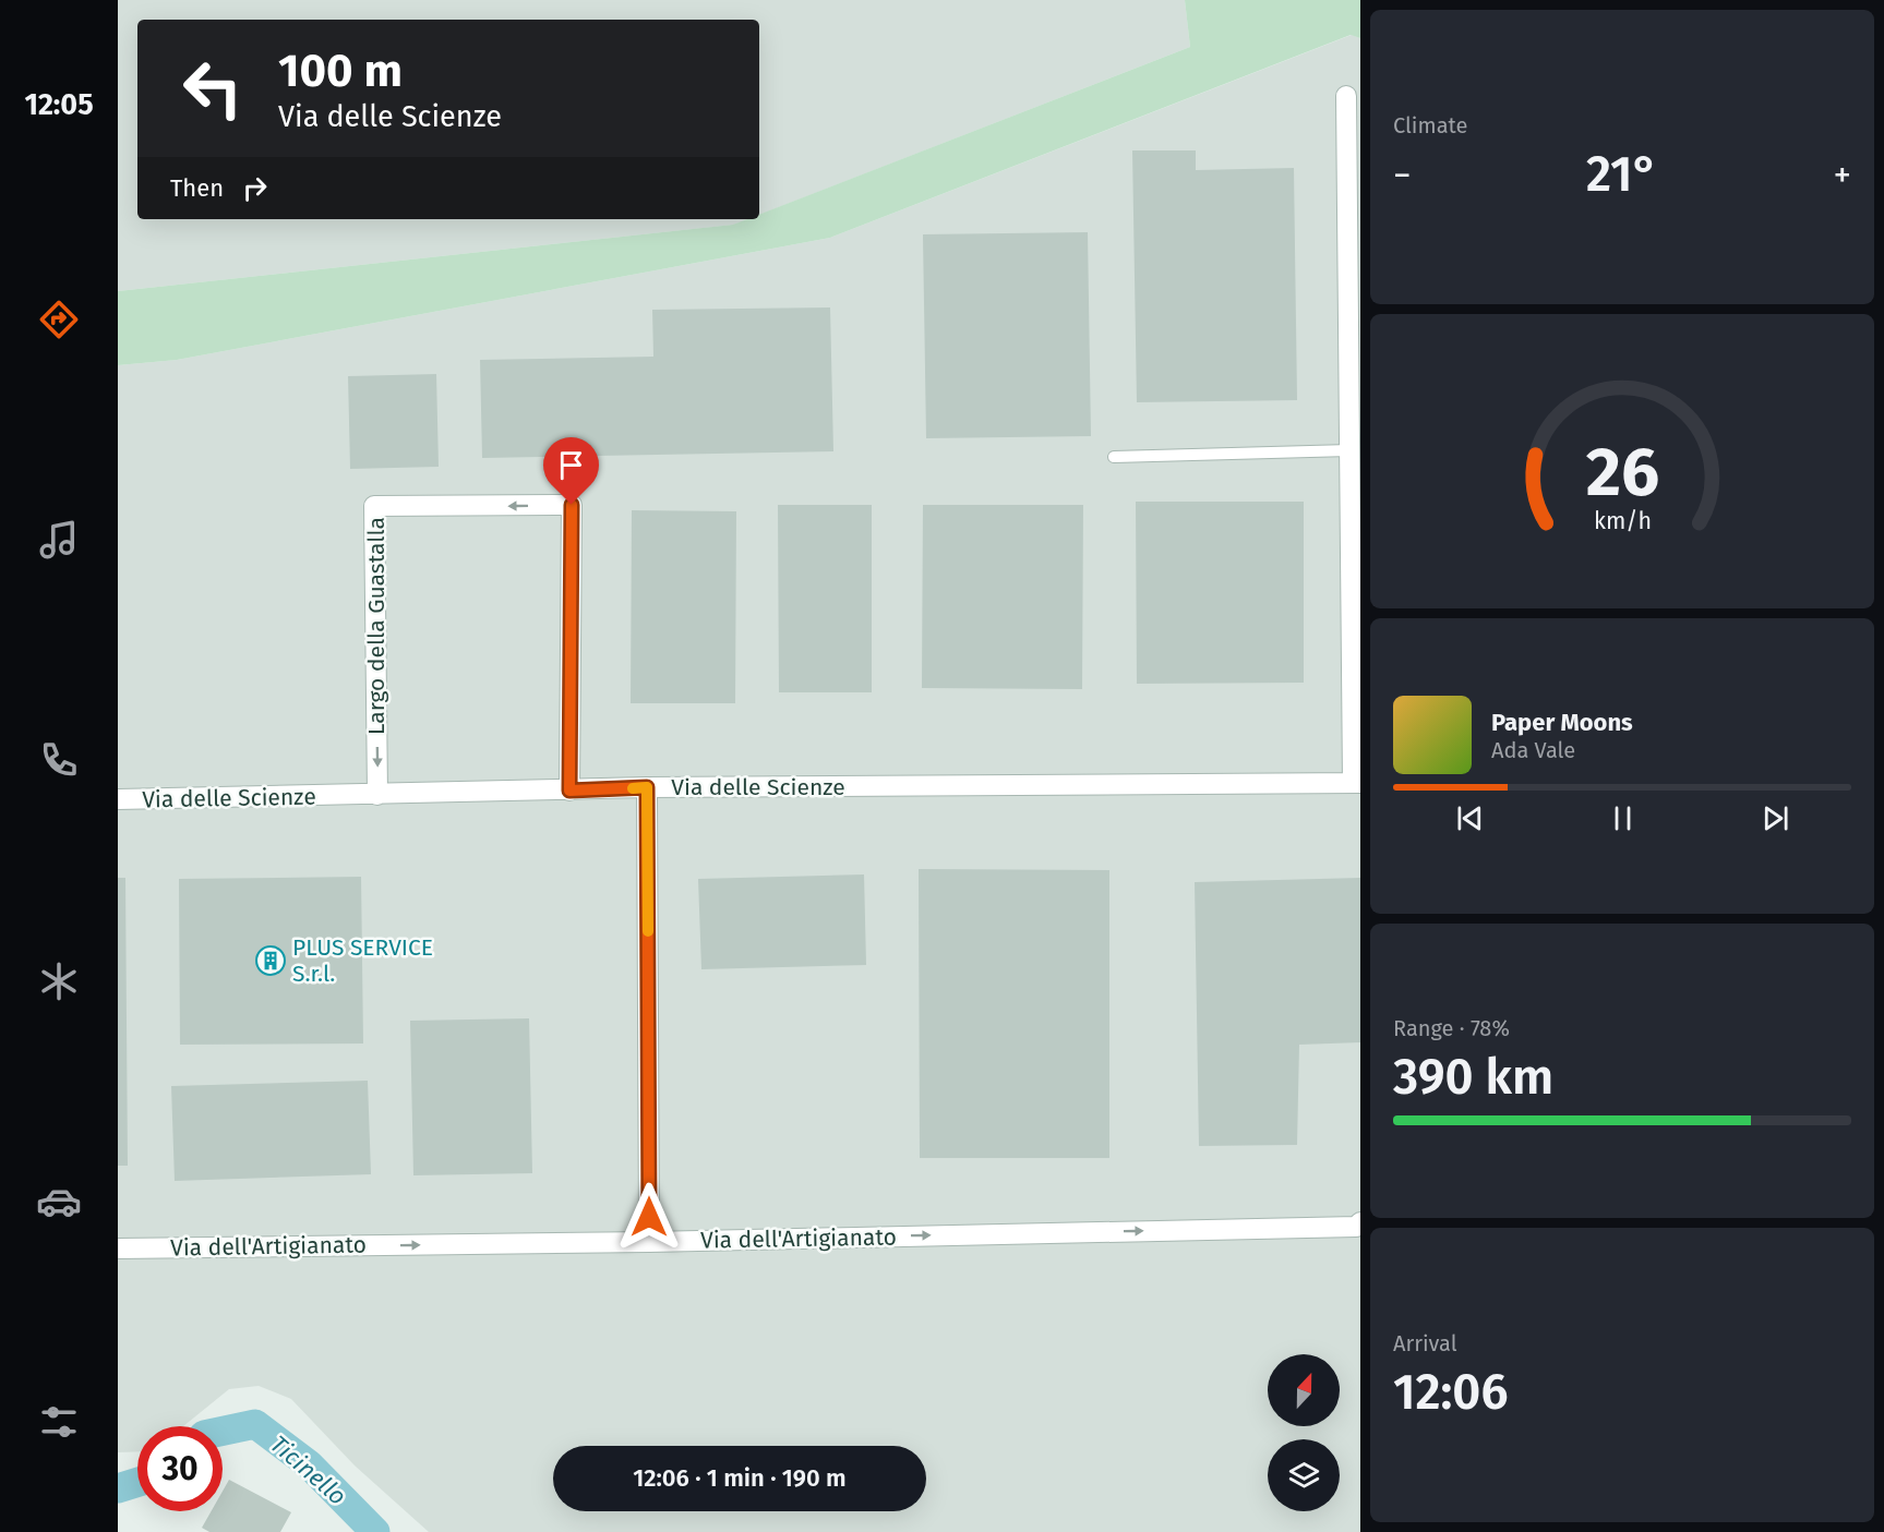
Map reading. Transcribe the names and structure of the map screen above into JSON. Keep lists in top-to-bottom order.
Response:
{
  "streets": {
    "street": ["Largo della Guastalla", "Via delle Scienze", "Via dell'Artigianato"]
  },
  "crossings": [
    ["Largo della Guastalla", "Via delle Scienze"]
  ],
  "one_way": ["Via dell'Artigianato"],
  "water": ["Ticinello"],
  "places": {
    "building": ["PLUS SERVICE S.r.l."]
  },
  "north": "top",
  "page": {
    "tabs": "12:05",
    "tile": [
      "Climate",
      ["Range · 78%", "390 km"],
      ["Arrival", "12:06"]
    ],
    "turn": ["100 m", "Via delle Scienze"],
    "heat": ["−", "21°", "+"],
    "then": "Then",
    "song": ["Paper Moons", "Ada Vale"],
    "limit": "30",
    "trip": "12:06 · 1 min · 190 m",
    "gauge": ["26", "km/h"]
  }
}
